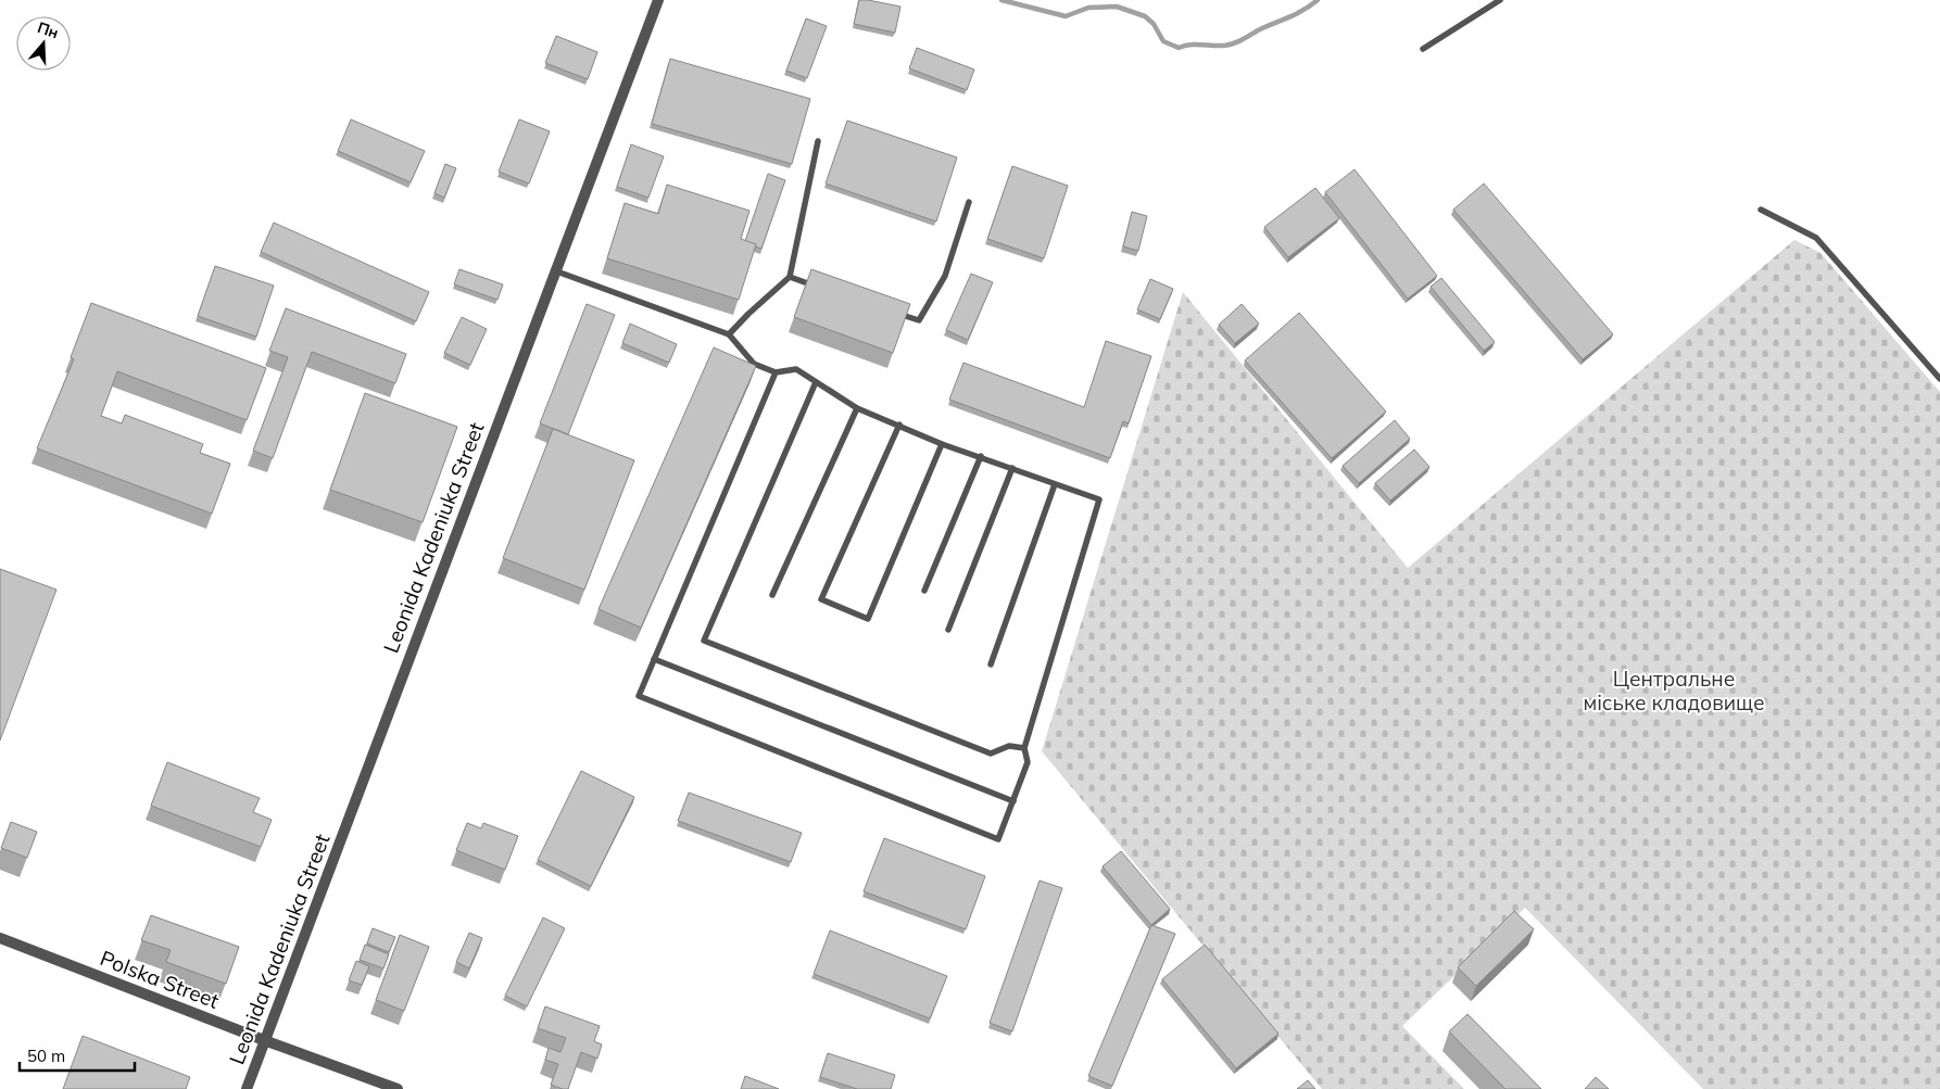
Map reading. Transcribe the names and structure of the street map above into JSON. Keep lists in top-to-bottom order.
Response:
{
  "streets": {
    "street": ["Leonida Kadeniuka Street", "Polska Street"]
  },
  "crossings": [
    ["Leonida Kadeniuka Street", "Polska Street"]
  ],
  "parks": ["Центральне міське кладовище"],
  "scale_bar": "50 m",
  "north": "top"
}
